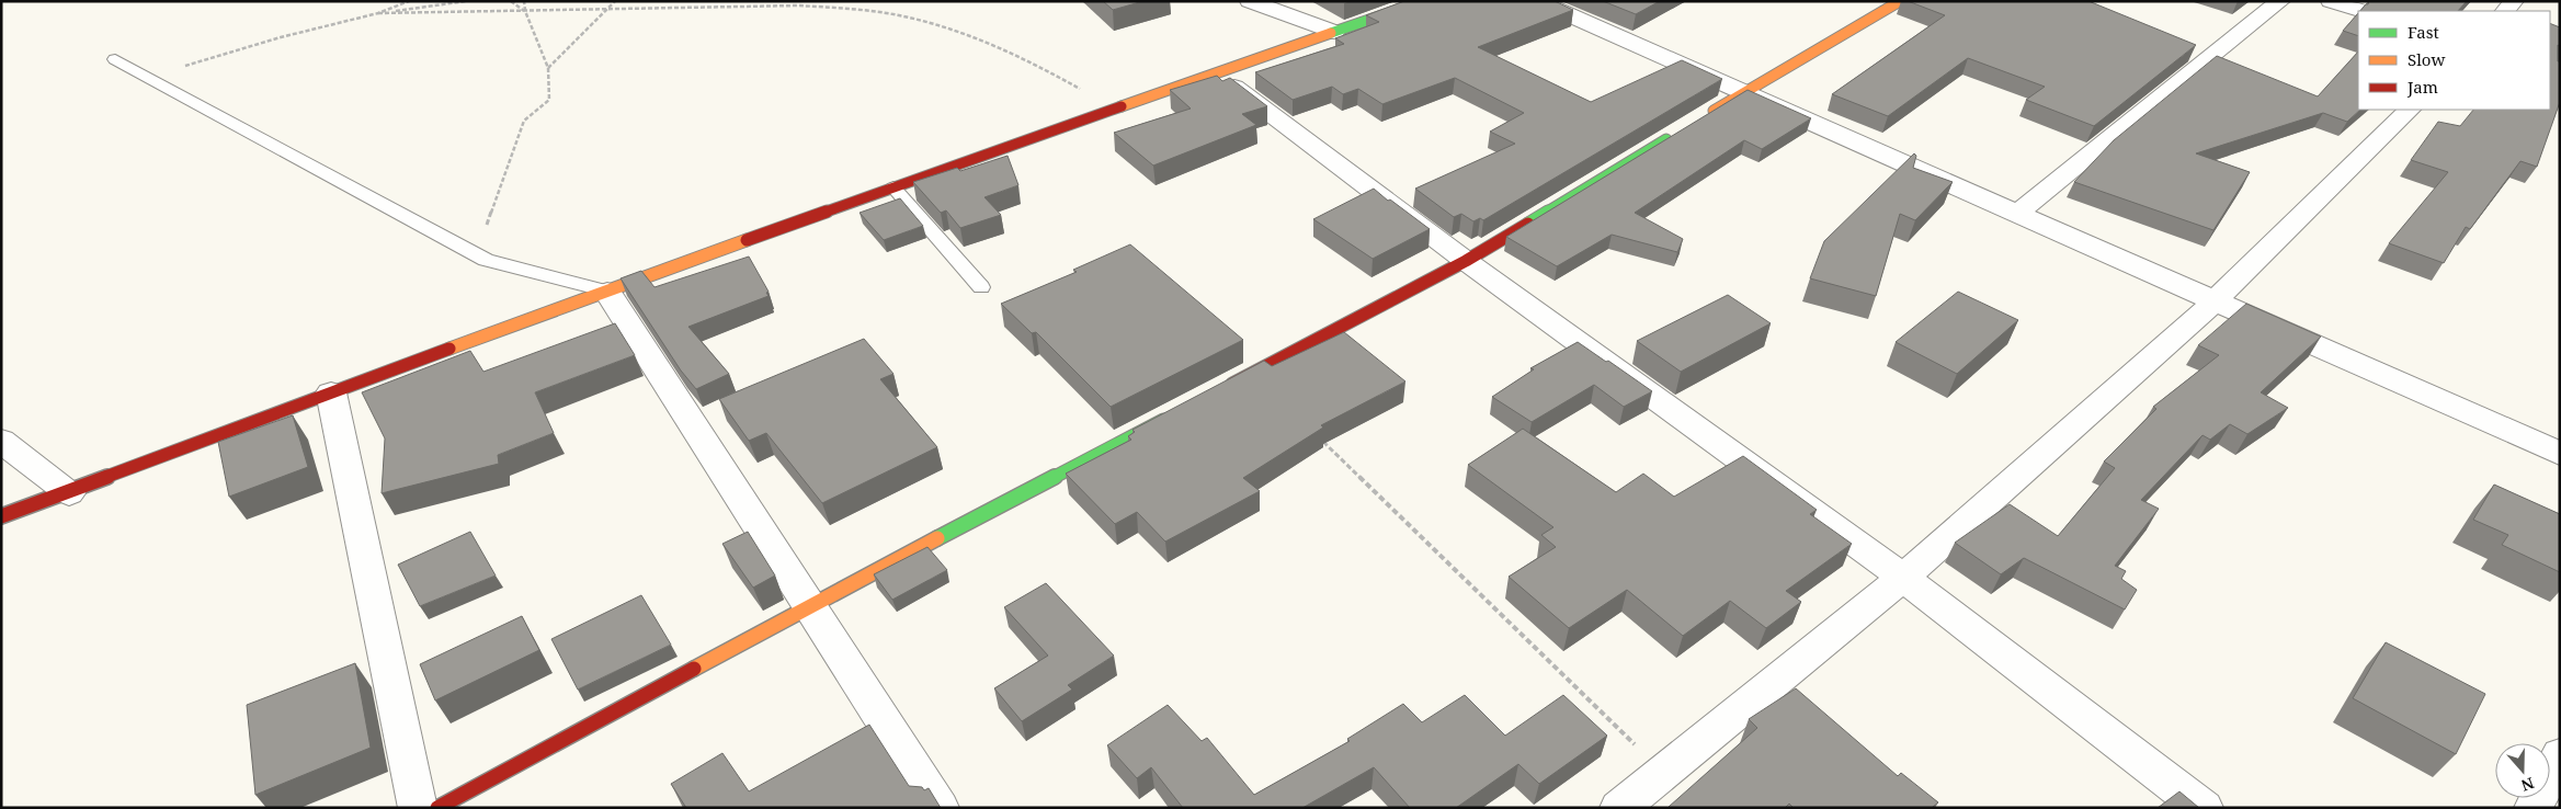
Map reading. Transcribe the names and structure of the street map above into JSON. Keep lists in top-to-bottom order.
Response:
{
  "legend": ["Fast", "Slow", "Jam"],
  "north": "bottom"
}
